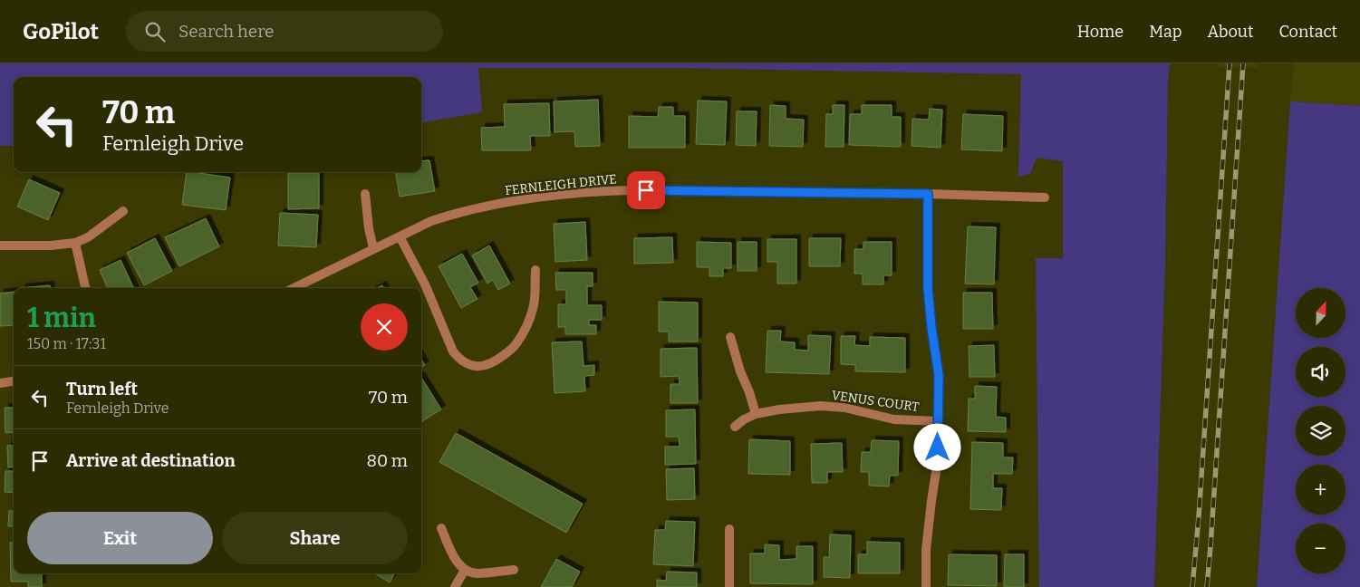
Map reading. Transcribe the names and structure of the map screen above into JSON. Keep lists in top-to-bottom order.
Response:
{
  "streets": {
    "street": ["FERNLEIGH DRIVE", "VENUS COURT"]
  },
  "north": "top",
  "page": {
    "header": "GoPilot",
    "search": "Search here",
    "nav": [
      "Home",
      "Map",
      "About",
      "Contact"
    ],
    "turn": ["70 m", "Fernleigh Drive"],
    "map_buttons": ["+", "−"],
    "heading": ["1 min", "150 m · 17:31"],
    "list": [
      {
        "name": "Turn left",
        "note": "Fernleigh Drive",
        "value": "70 m"
      },
      {
        "name": "Arrive at destination",
        "value": "80 m"
      }
    ],
    "buttons": ["Exit", "Share"]
  }
}
